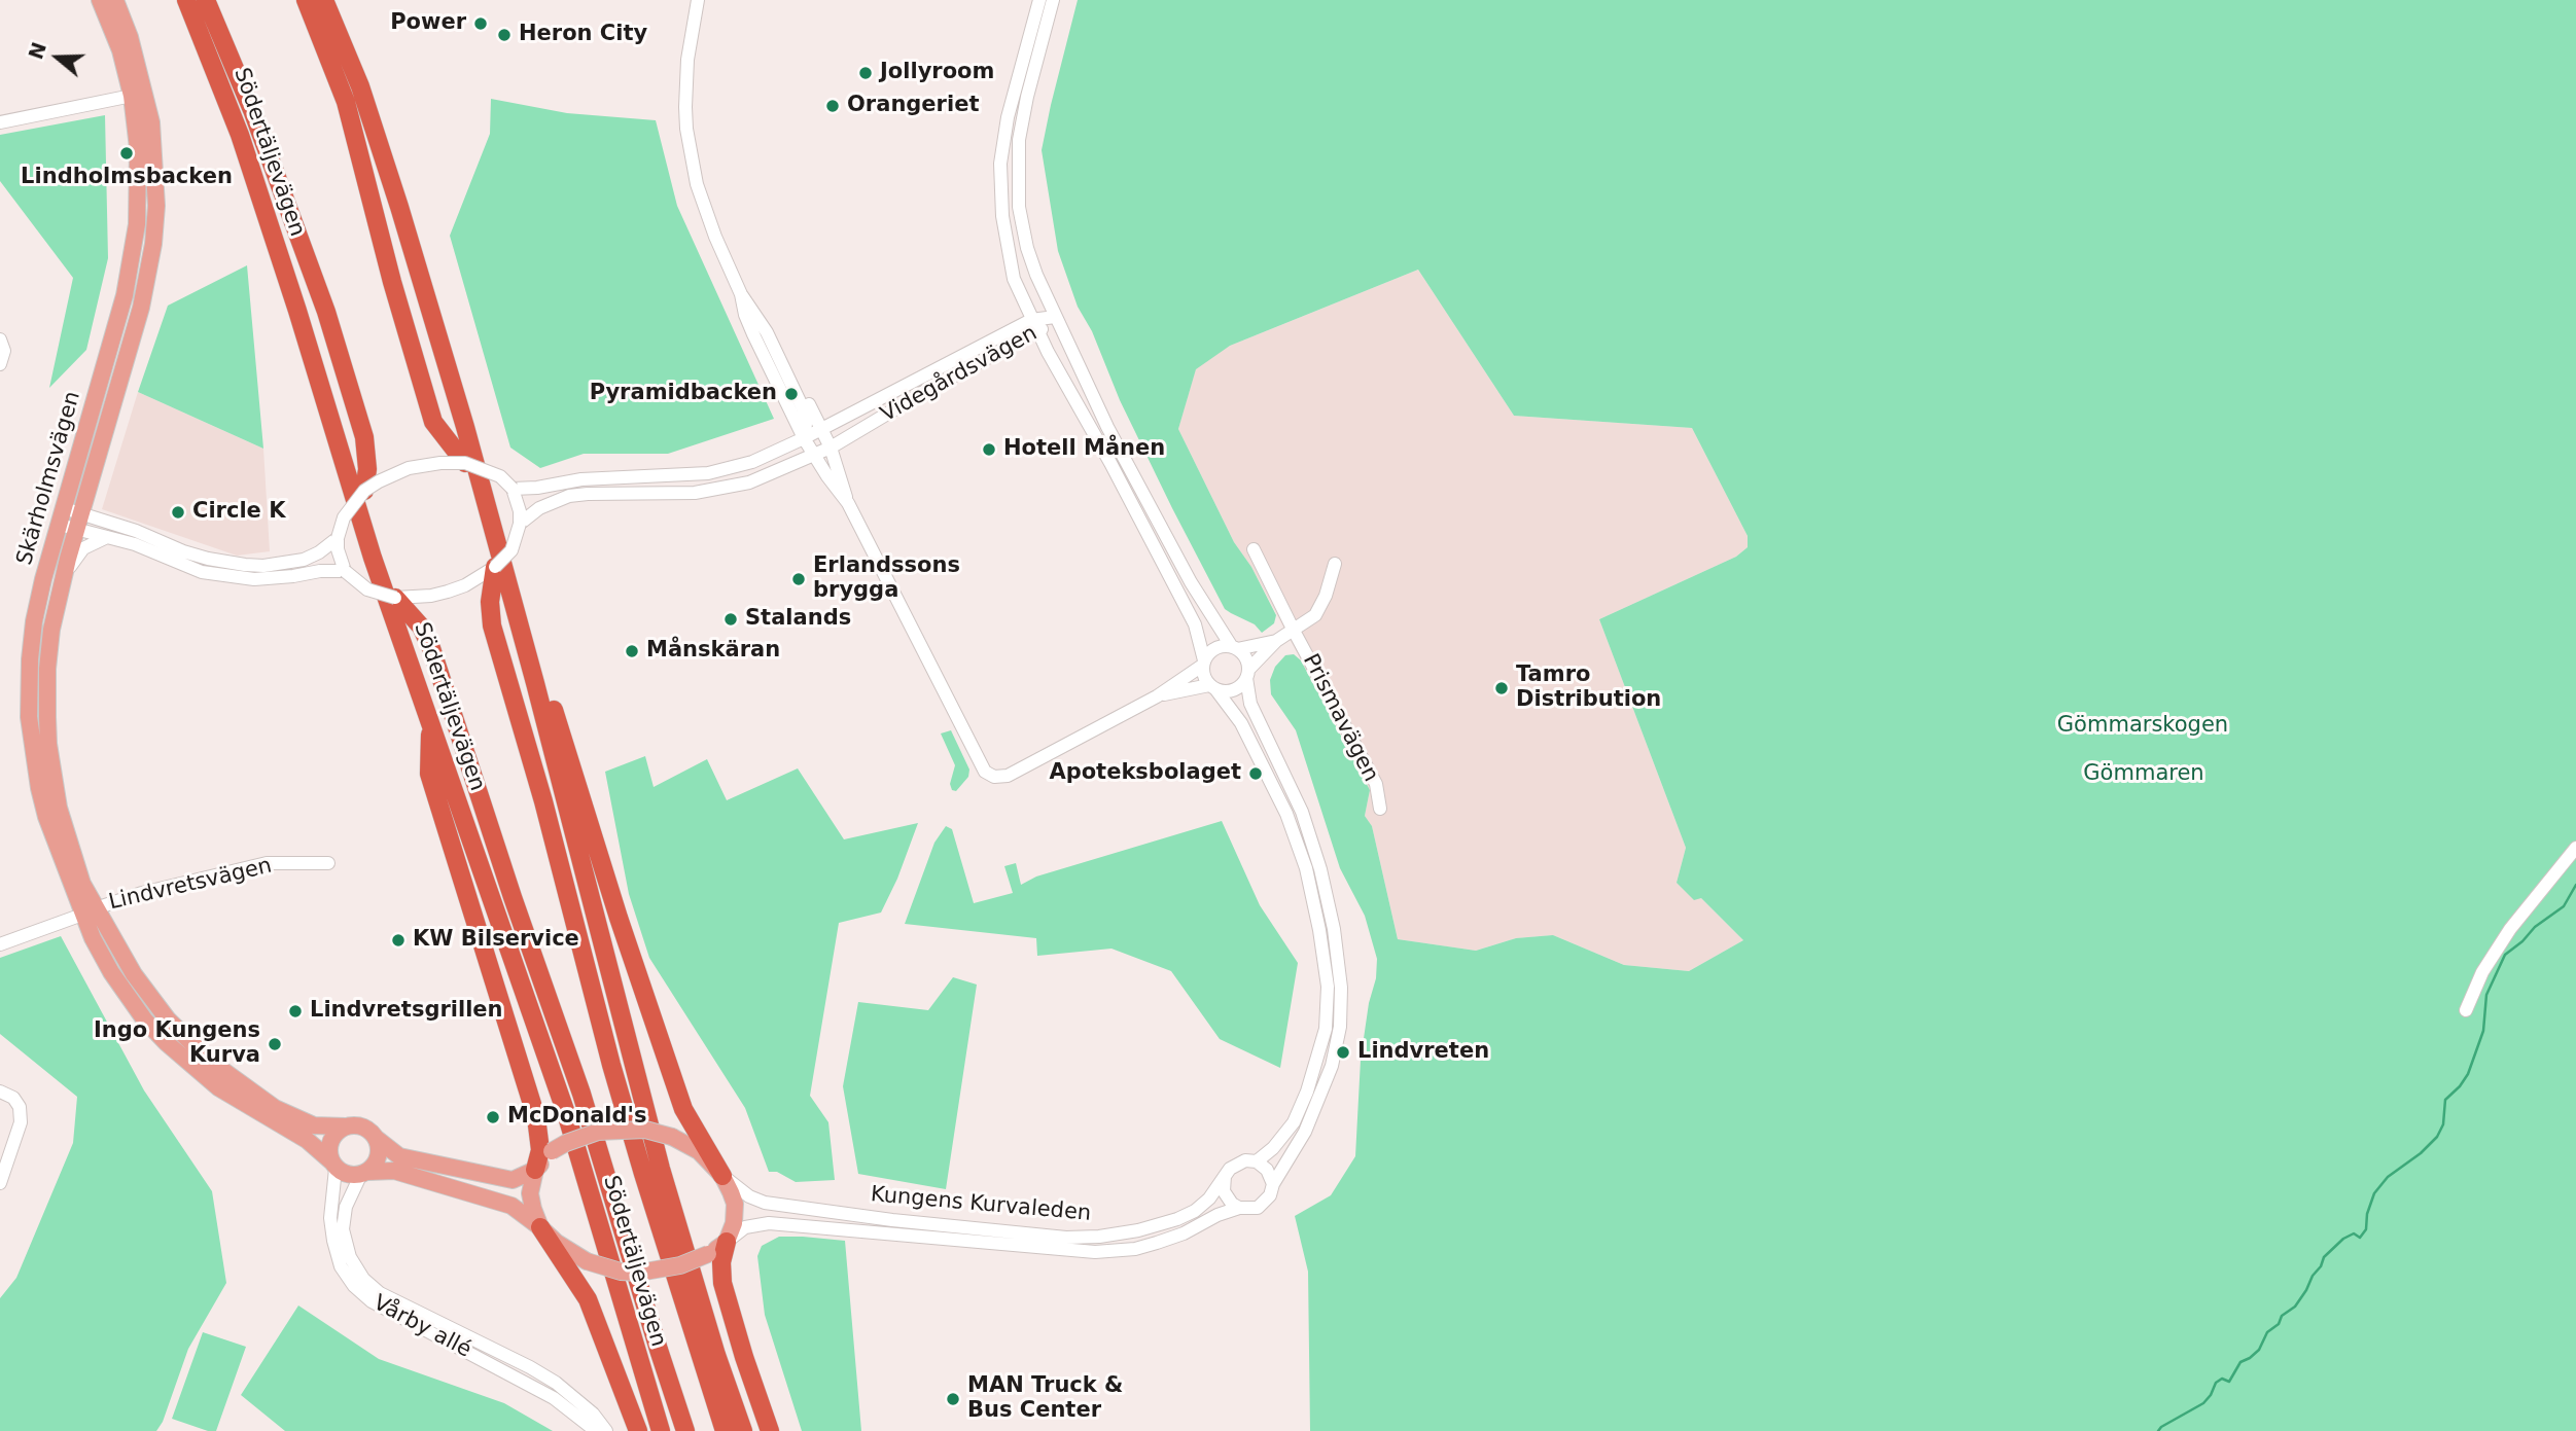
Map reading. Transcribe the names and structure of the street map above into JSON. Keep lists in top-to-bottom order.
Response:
{
  "streets": {
    "highway": ["Södertäljevägen"],
    "main road": ["Skärholmsvägen"],
    "street": [
      "Videgårdsvägen",
      "Prismavägen",
      "Lindvretsvägen",
      "Kungens Kurvaleden",
      "Vårby allé"
    ]
  },
  "crossings": [
    ["Skärholmsvägen", "Lindvretsvägen"],
    ["Skärholmsvägen", "Vårby allé"]
  ],
  "parks": ["Gömmarskogen", "Gömmaren"],
  "places": [
    "Power",
    "Heron City",
    "Jollyroom",
    "Orangeriet",
    "Lindholmsbacken",
    "Pyramidbacken",
    "Hotell Månen",
    "Circle K",
    "Erlandssons brygga",
    "Stalands",
    "Månskäran",
    "Tamro Distribution",
    "Apoteksbolaget",
    "KW Bilservice",
    "Lindvretsgrillen",
    "Ingo Kungens Kurva",
    "Lindvreten",
    "McDonald's",
    "MAN Truck & Bus Center"
  ],
  "north": "left"
}
